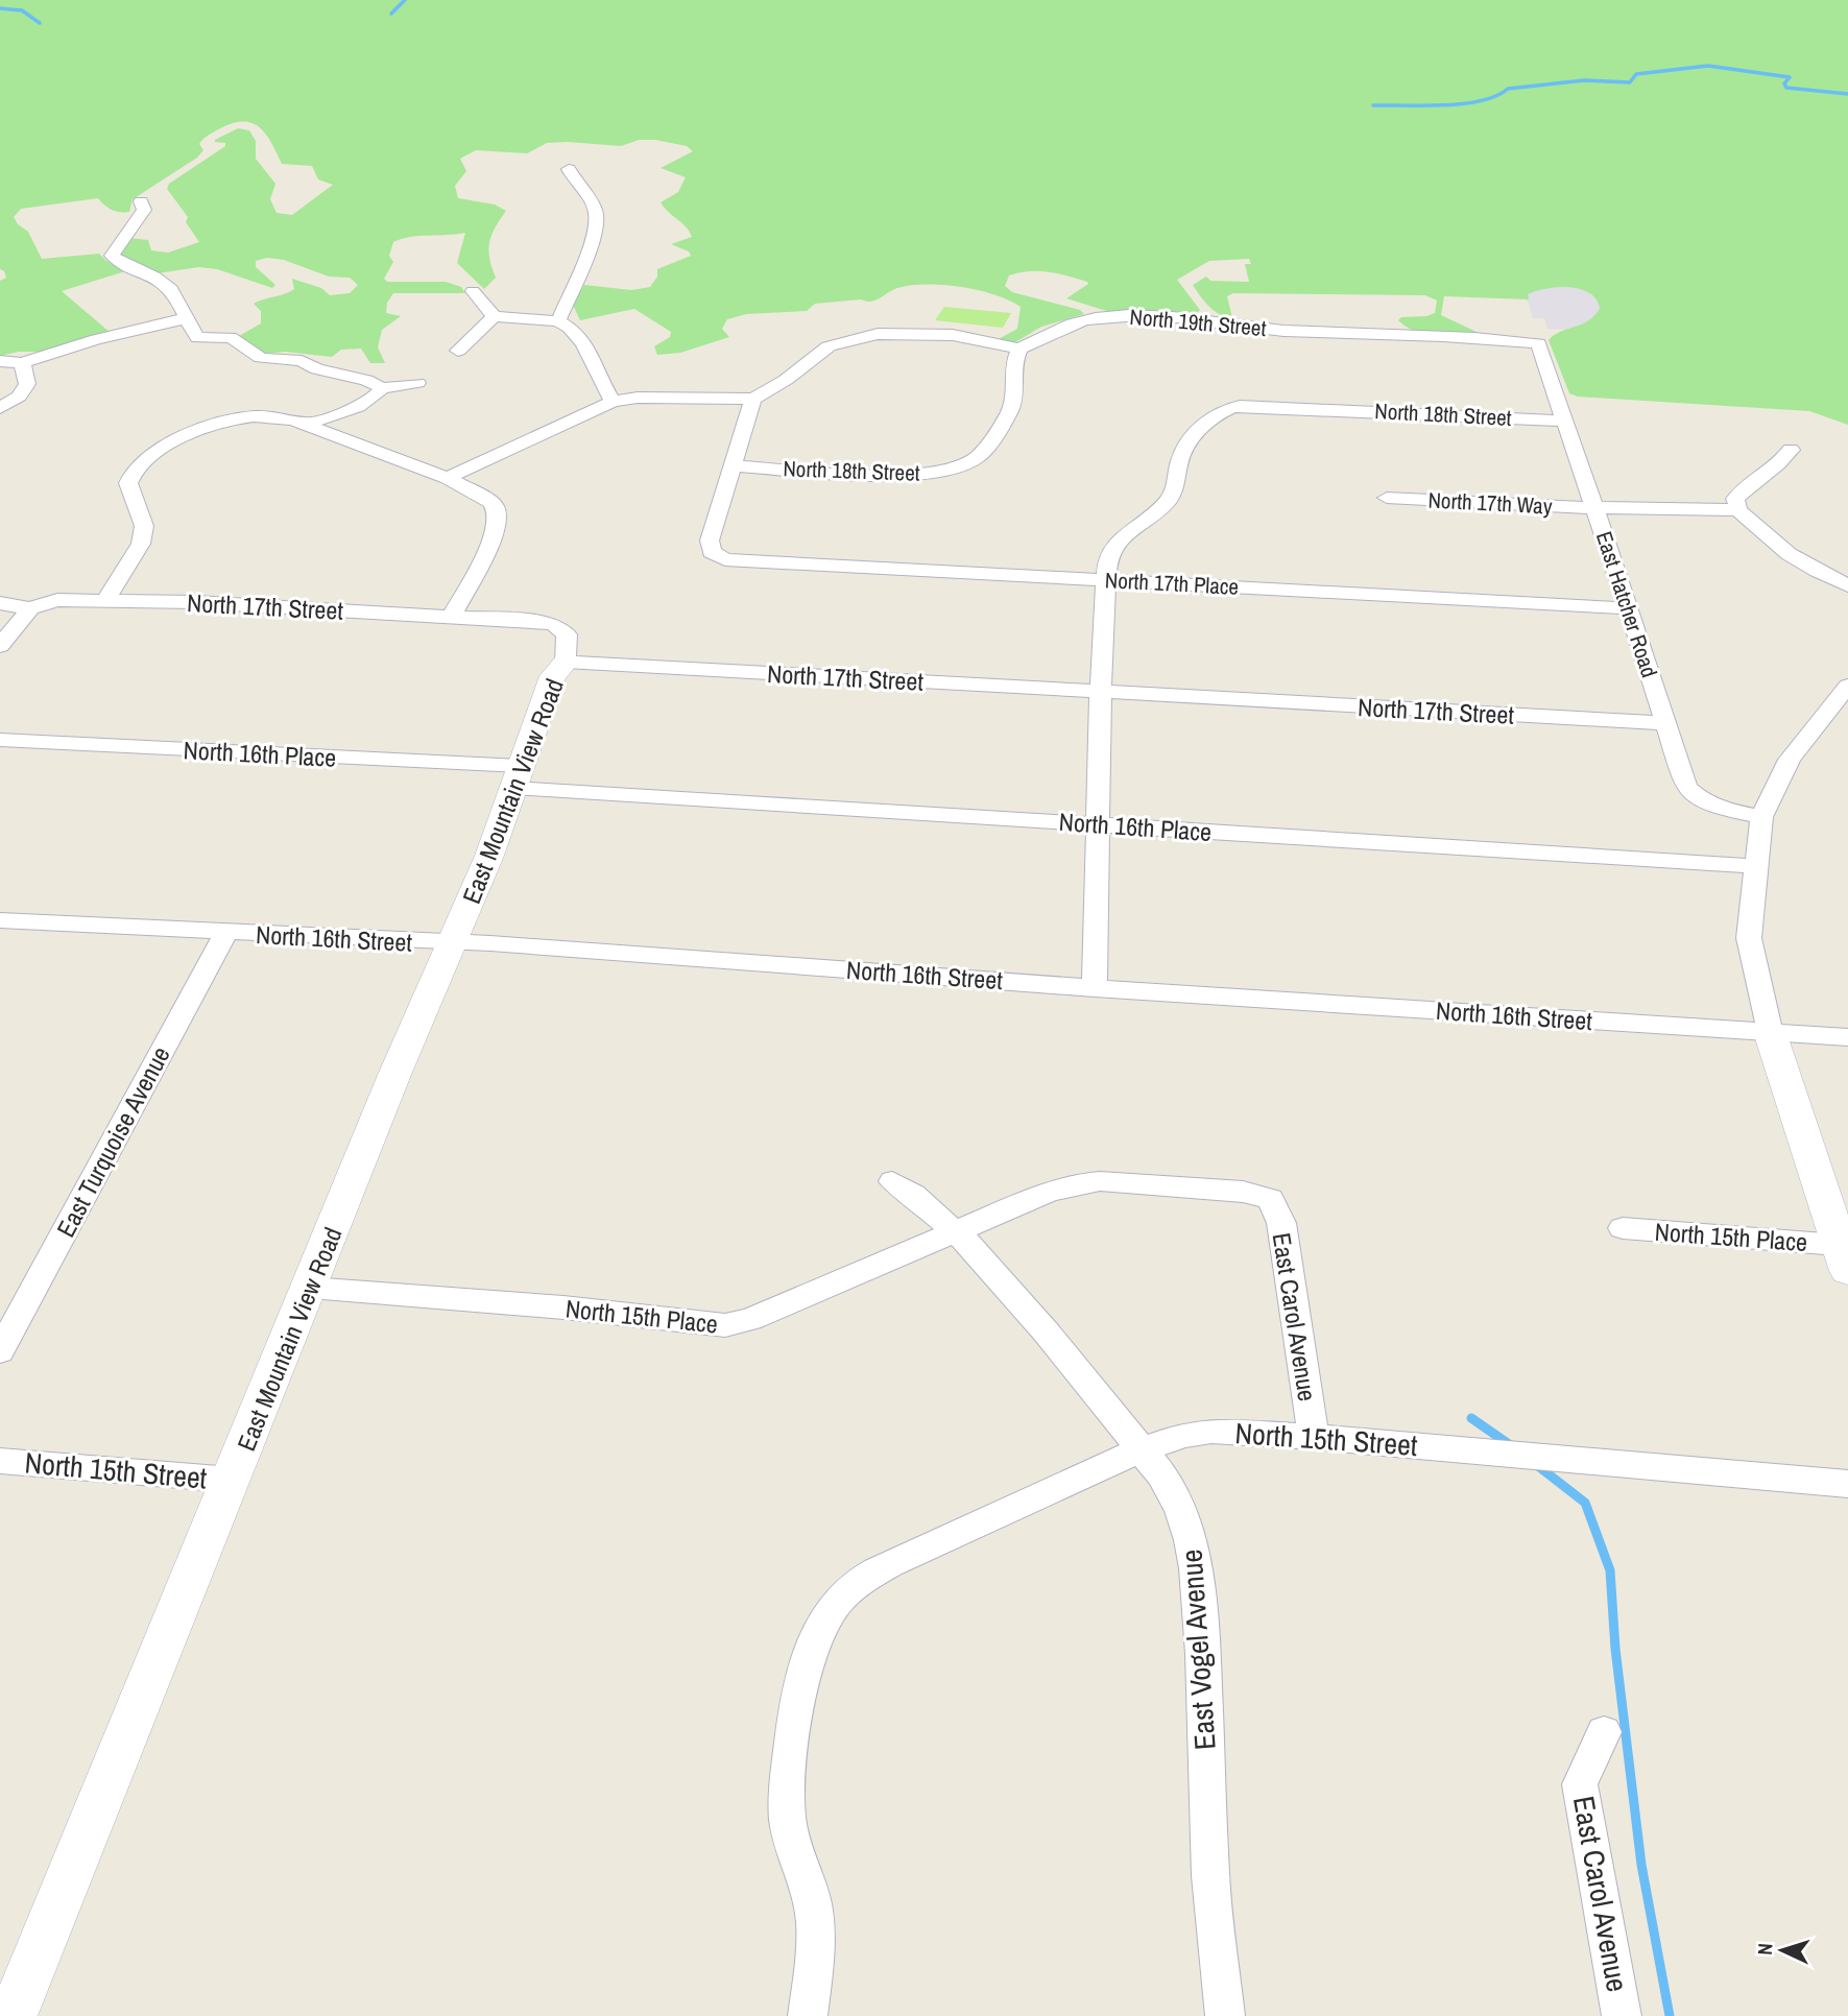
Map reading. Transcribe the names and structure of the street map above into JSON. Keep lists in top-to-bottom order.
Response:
{
  "streets": {
    "street": [
      "North 19th Street",
      "North 18th Street",
      "North 17th Way",
      "North 17th Place",
      "East Hatcher Road",
      "North 17th Street",
      "North 16th Place",
      "East Mountain View Road",
      "North 16th Street",
      "East Turquoise Avenue",
      "North 15th Place",
      "East Carol Avenue",
      "North 15th Street",
      "East Vogel Avenue"
    ]
  },
  "crossings": [
    ["North 19th Street", "North 18th Street"],
    ["North 19th Street", "East Hatcher Road"],
    ["North 18th Street", "North 17th Place"],
    ["North 18th Street", "East Hatcher Road"],
    ["North 17th Way", "East Hatcher Road"],
    ["North 17th Place", "East Hatcher Road"],
    ["East Hatcher Road", "North 17th Street"],
    ["North 17th Street", "East Mountain View Road"],
    ["North 16th Place", "East Mountain View Road"],
    ["East Mountain View Road", "North 16th Street"],
    ["East Mountain View Road", "North 15th Place"],
    ["East Mountain View Road", "North 15th Street"],
    ["North 16th Street", "East Turquoise Avenue"],
    ["North 15th Place", "East Carol Avenue"],
    ["North 15th Place", "East Vogel Avenue"],
    ["East Carol Avenue", "North 15th Street"],
    ["North 15th Street", "East Vogel Avenue"]
  ],
  "north": "left"
}
